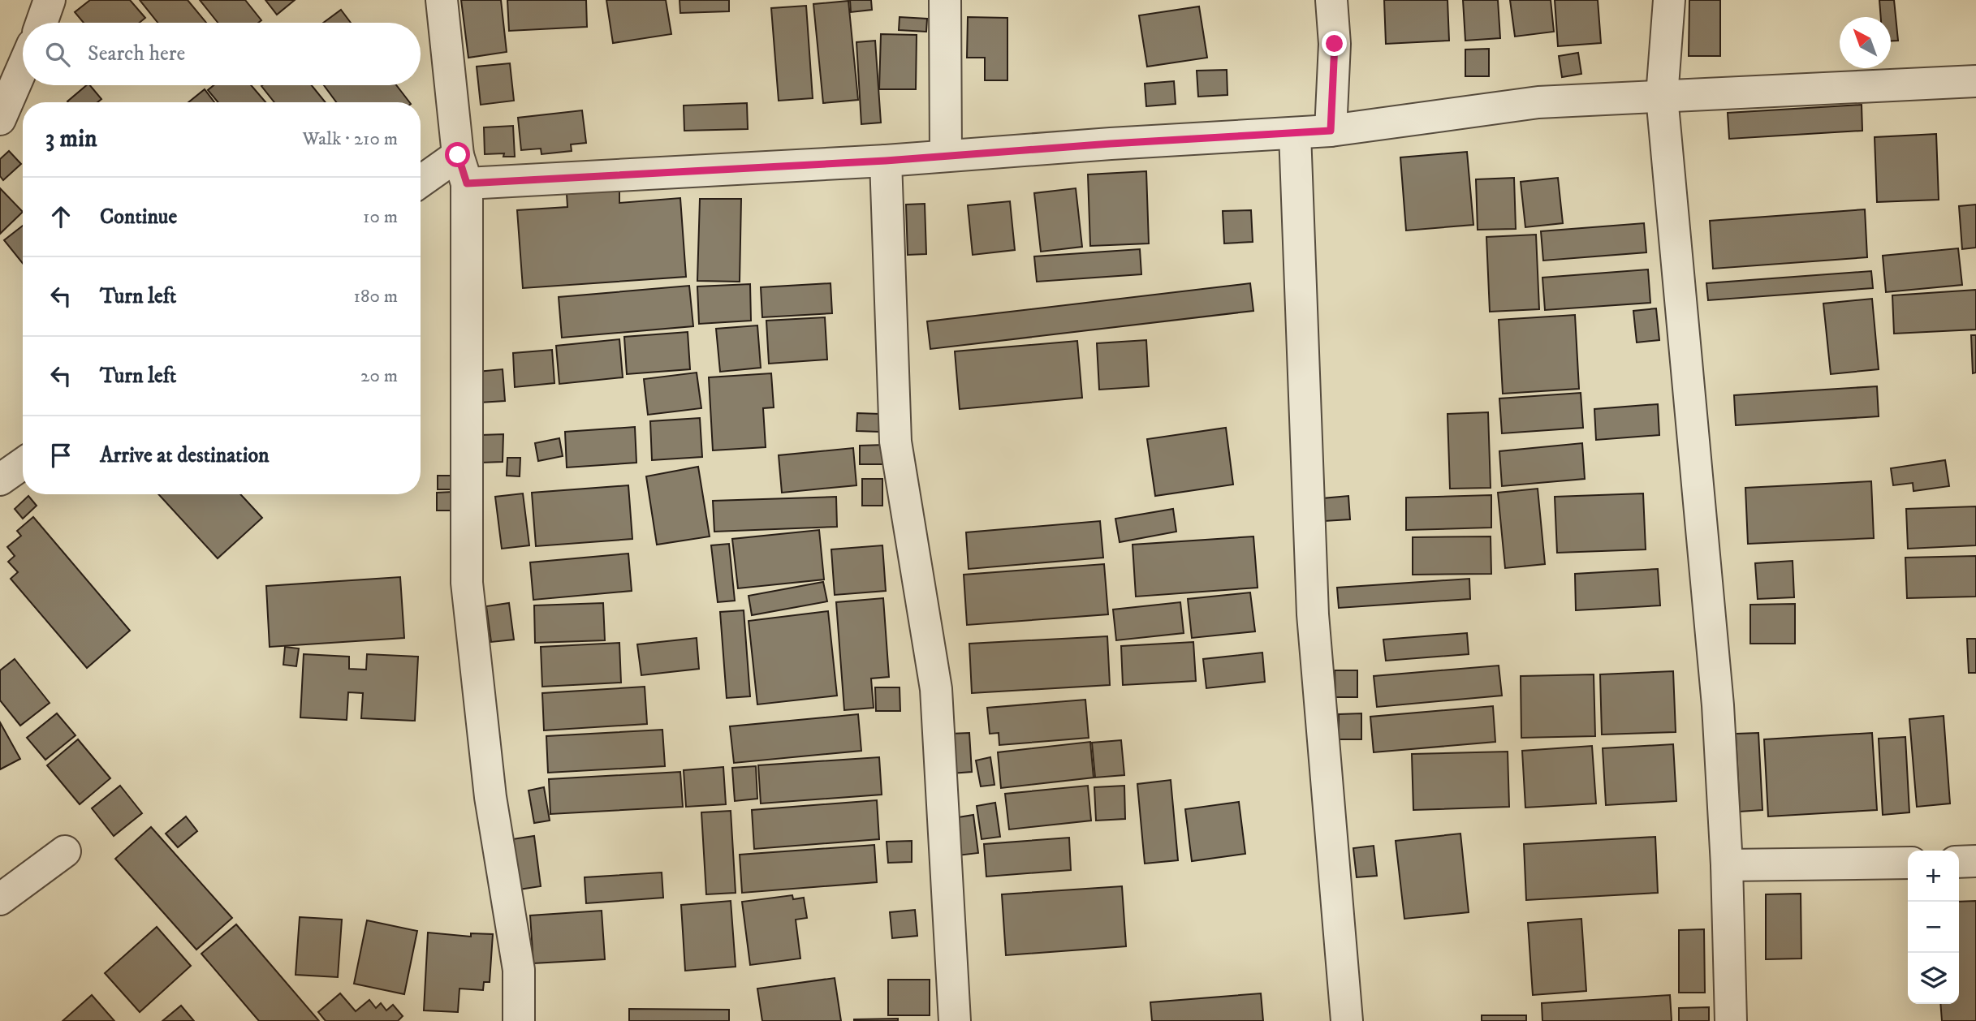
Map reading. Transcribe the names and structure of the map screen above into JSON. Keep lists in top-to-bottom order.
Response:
{
  "north": "top left",
  "page": {
    "search": "Search here",
    "heading": ["3 min", "Walk · 210 m"],
    "list": [
      ["Continue", "10 m"],
      ["Turn left", "180 m"],
      ["Turn left", "20 m"],
      "Arrive at destination"
    ],
    "map_buttons": ["+", "−"]
  }
}
